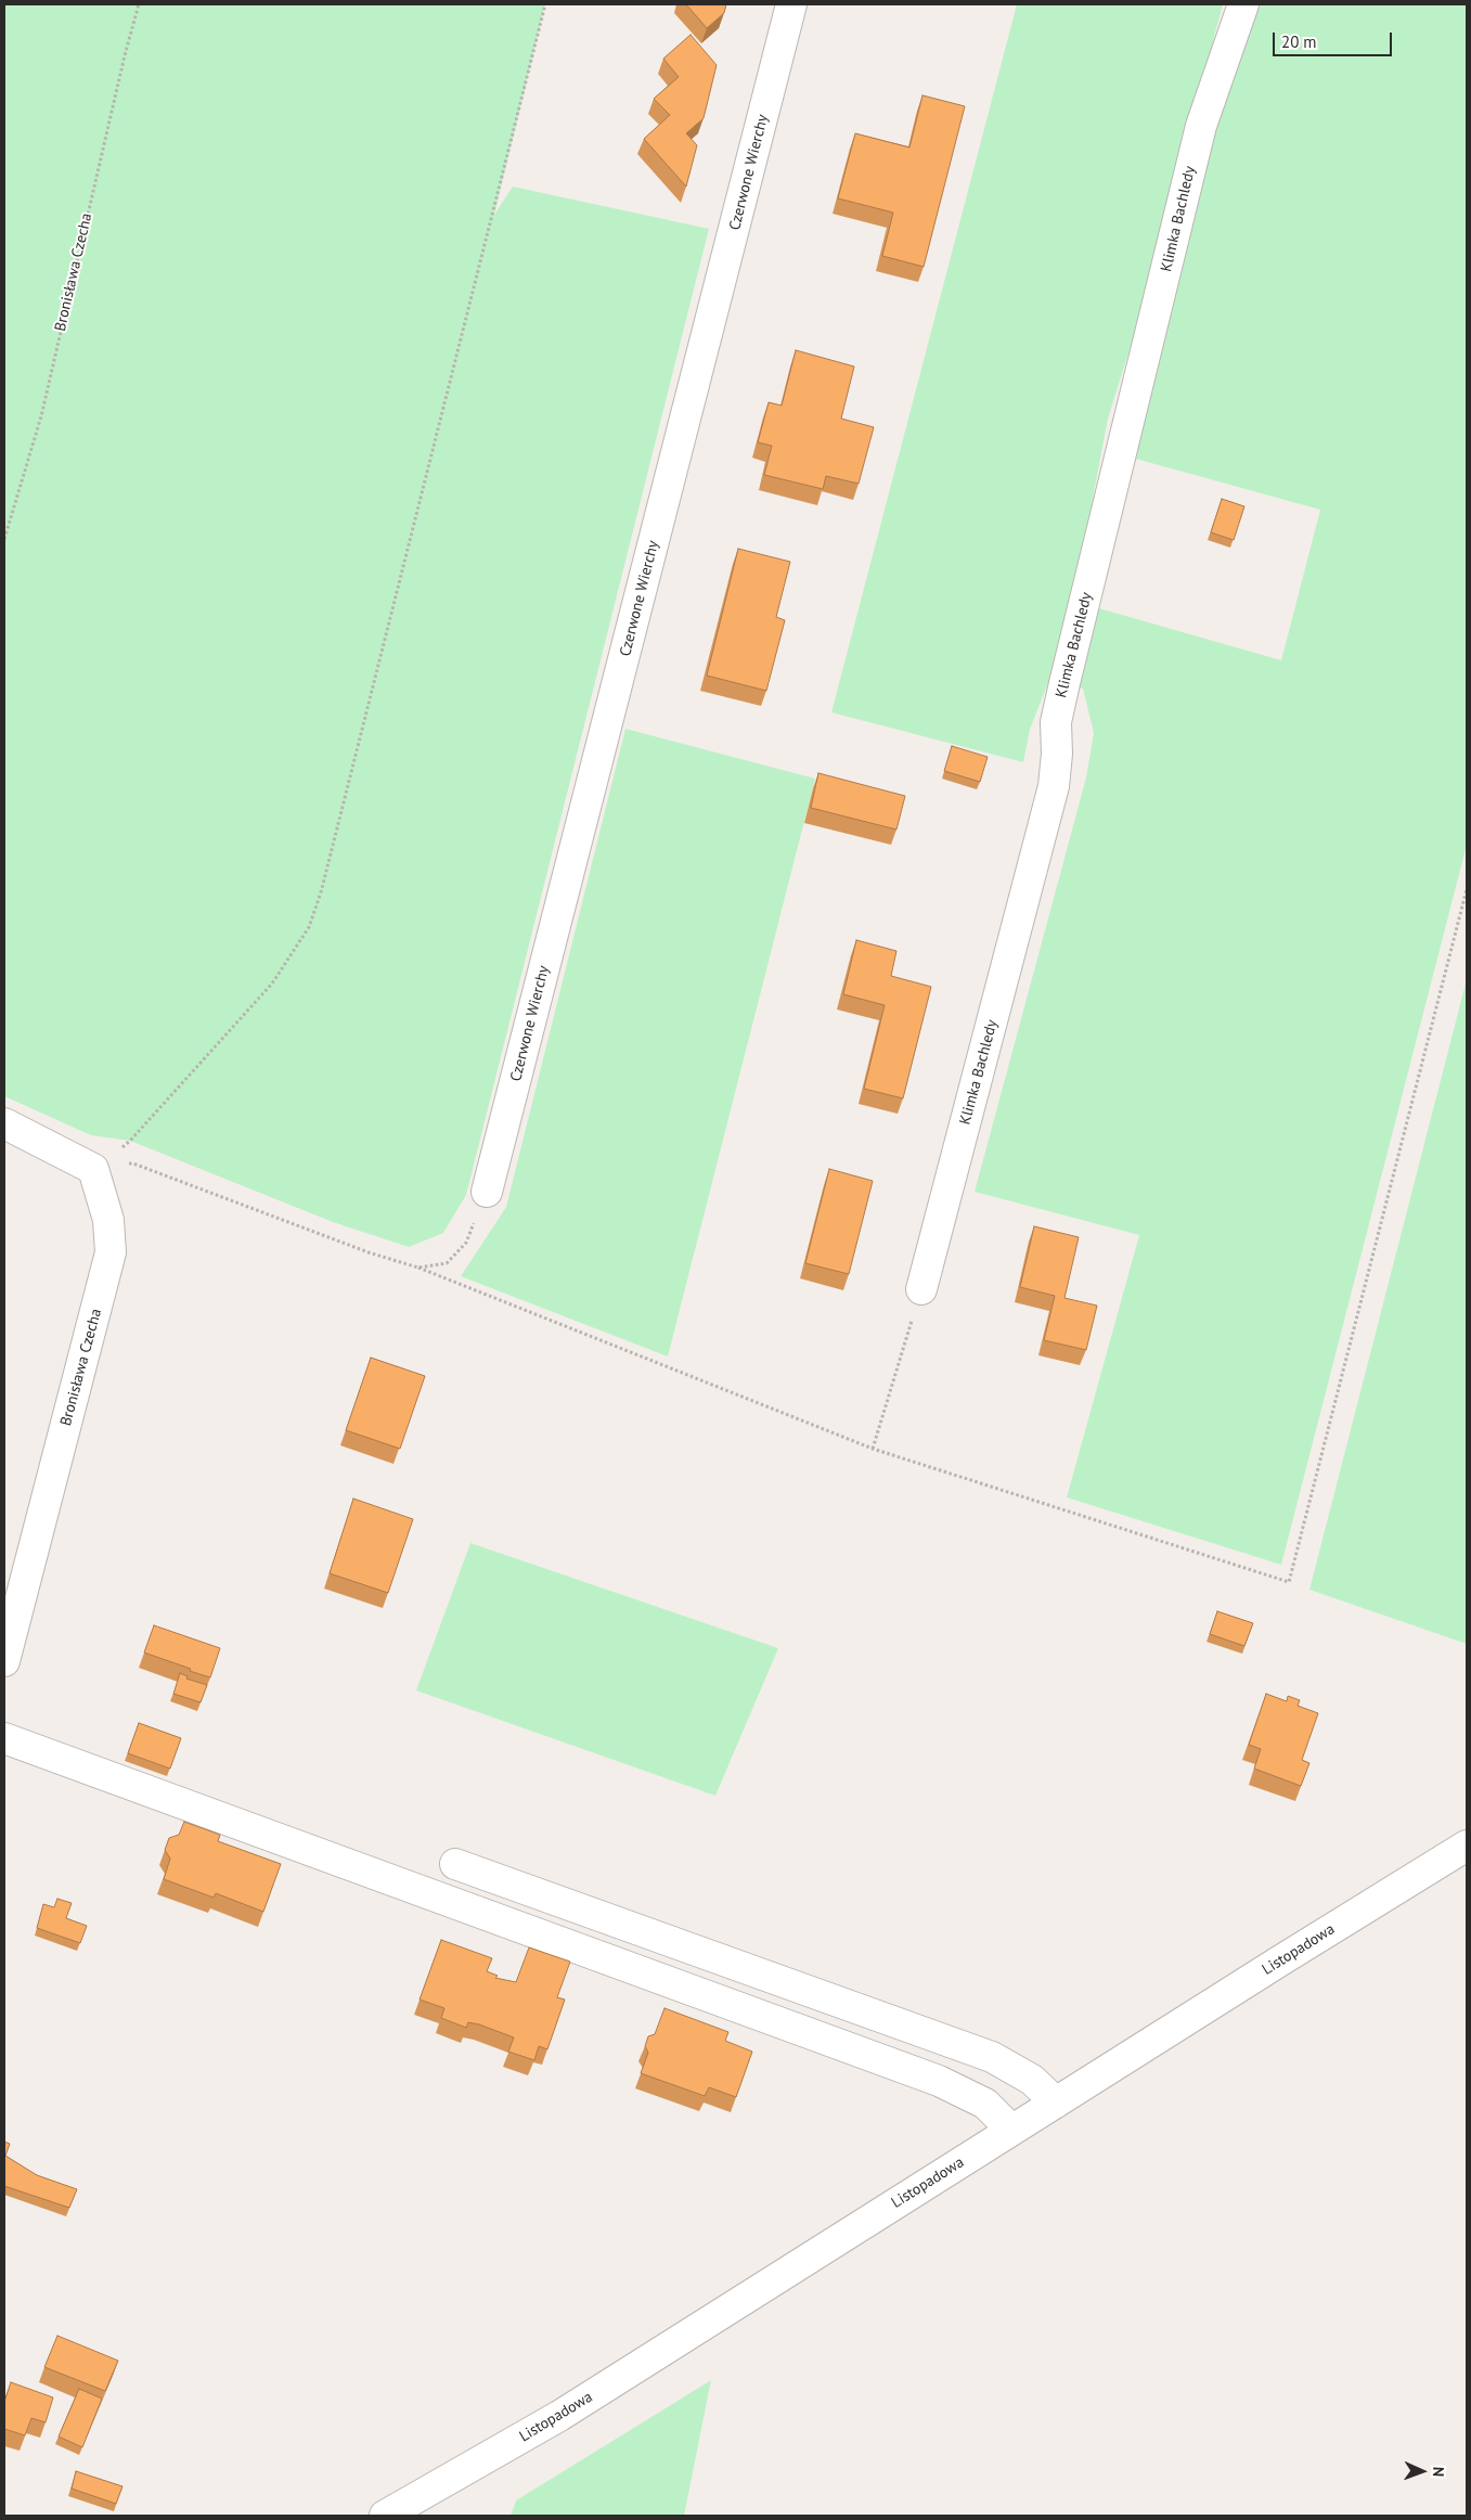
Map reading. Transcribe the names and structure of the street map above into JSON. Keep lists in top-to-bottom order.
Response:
{
  "streets": {
    "street": [
      "Czerwone Wierchy",
      "Klimka Bachledy",
      "Bronisława Czecha",
      "Listopadowa"
    ]
  },
  "scale_bar": "20 m",
  "north": "right"
}
